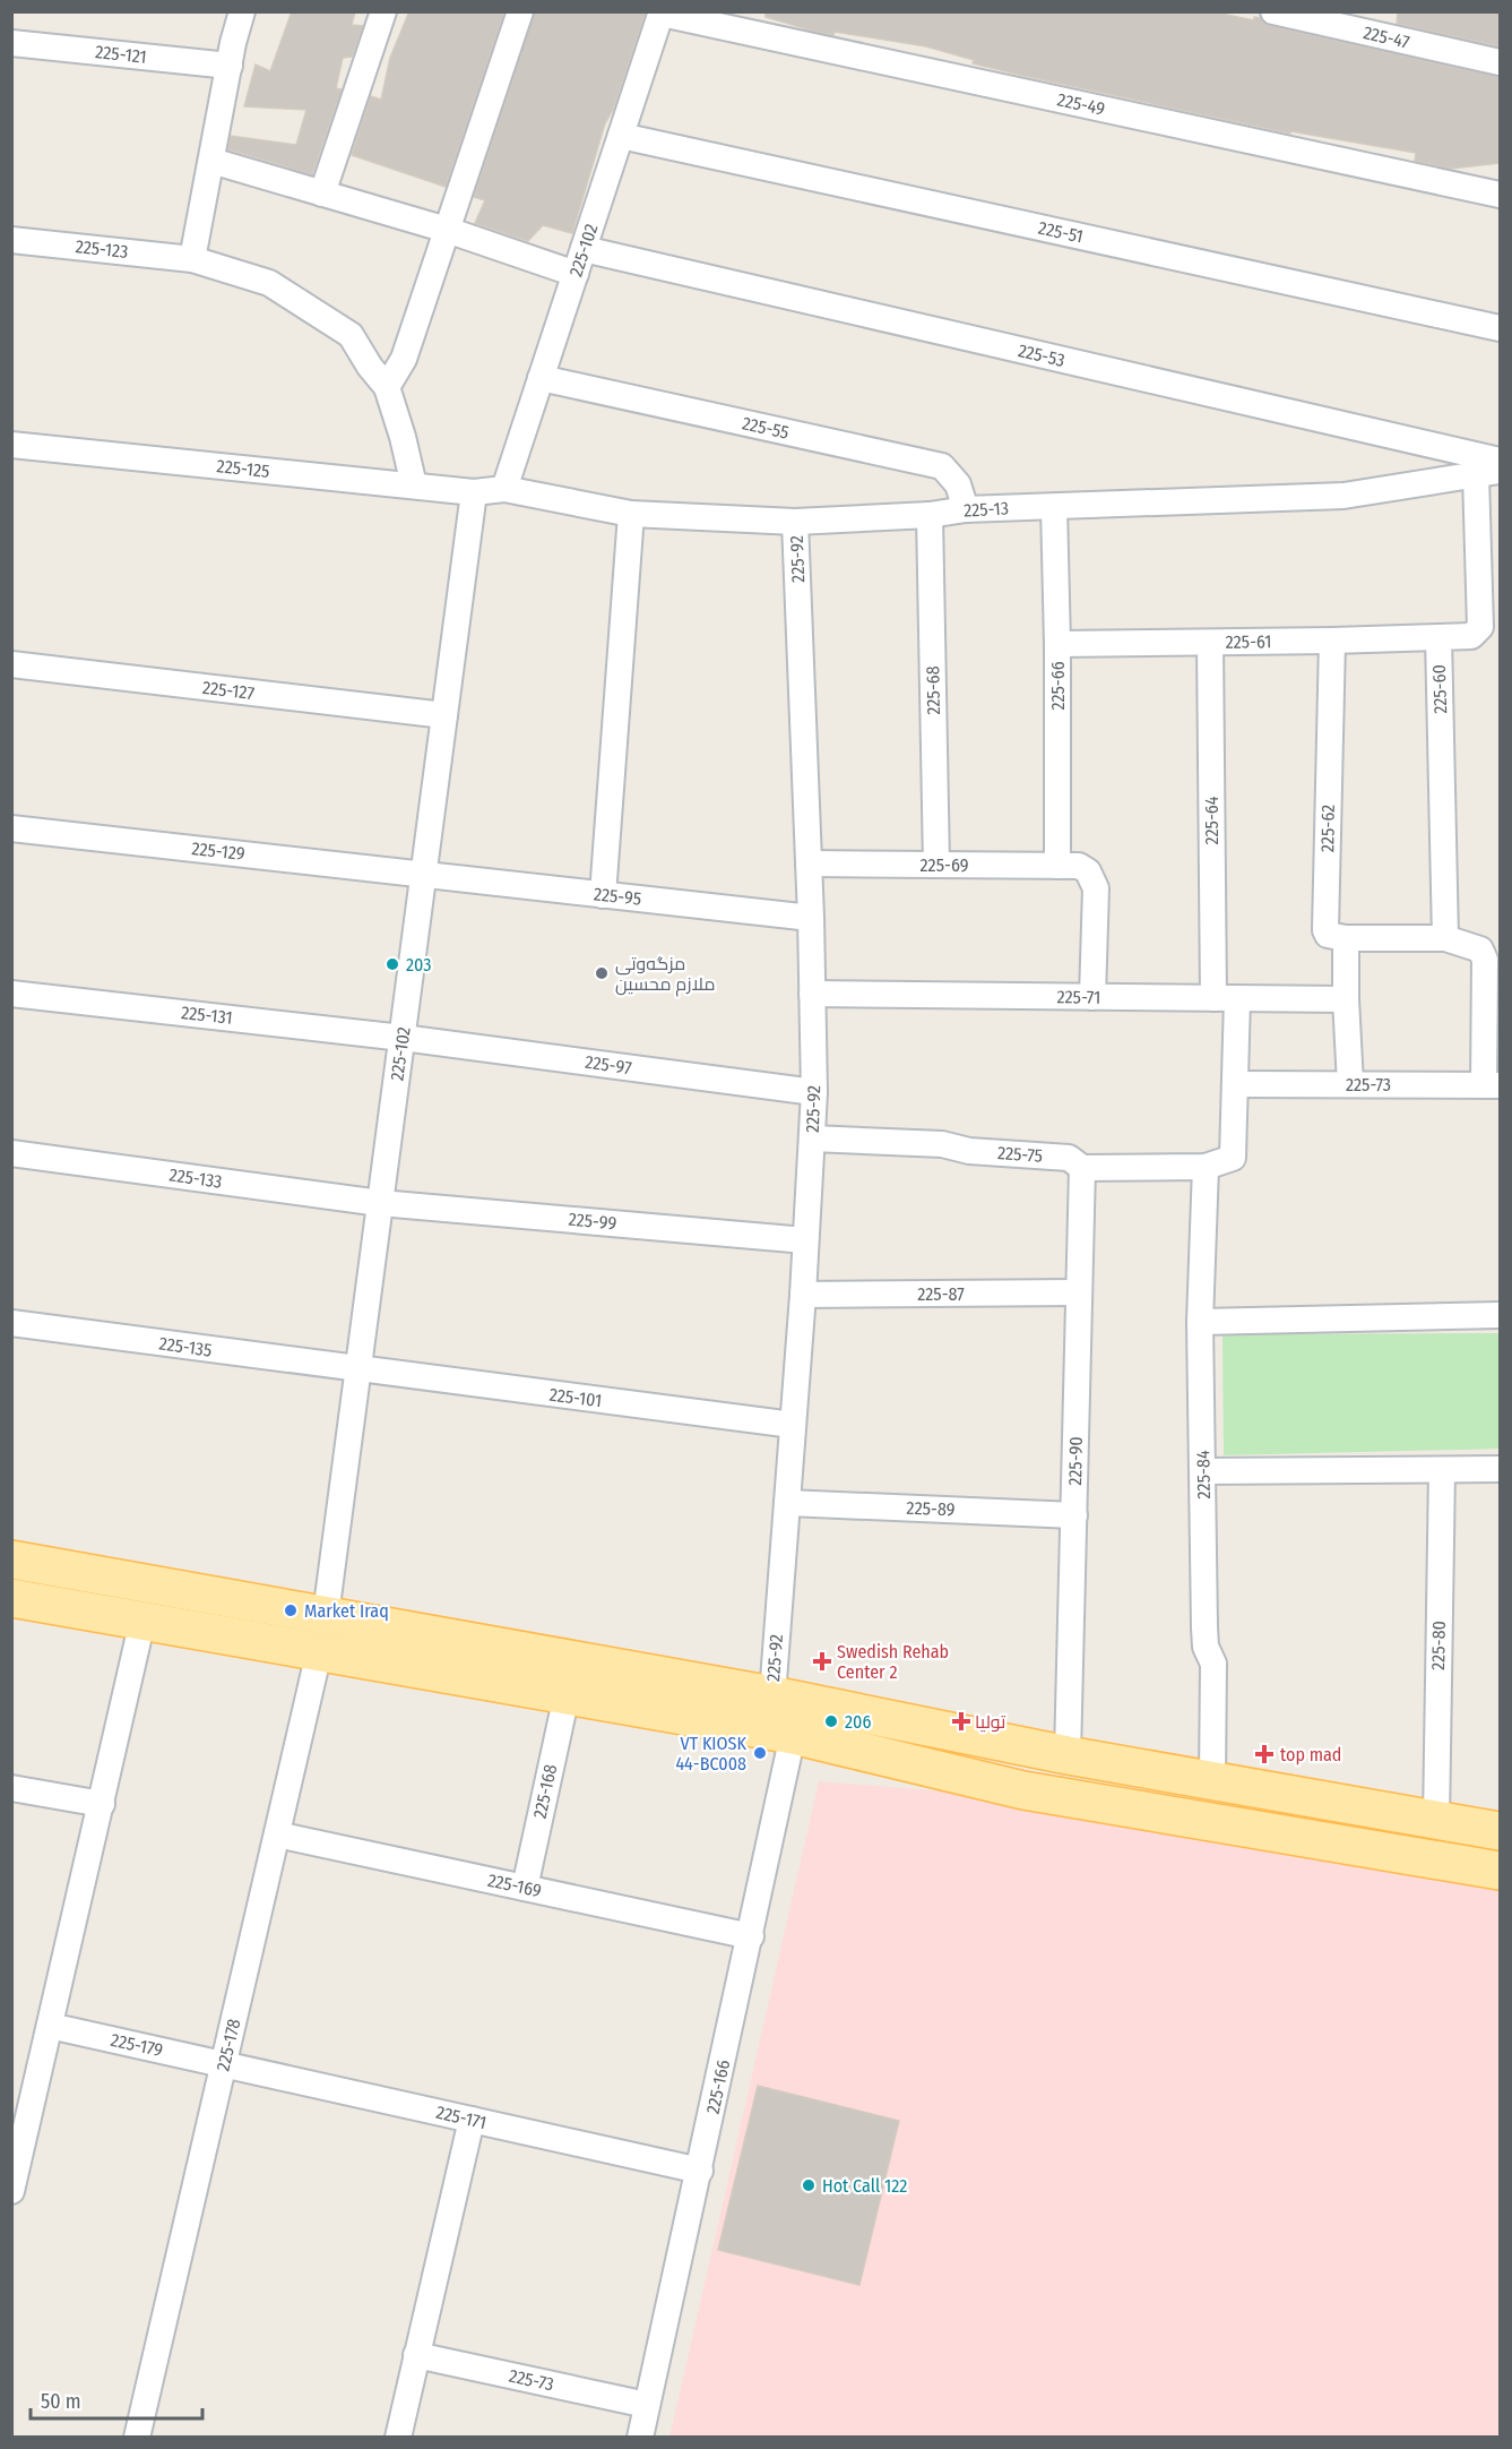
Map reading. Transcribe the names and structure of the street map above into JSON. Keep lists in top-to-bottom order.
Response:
{
  "streets": {
    "street": [
      "225-47",
      "225-121",
      "225-49",
      "225-51",
      "225-123",
      "225-102",
      "225-53",
      "225-55",
      "225-125",
      "225-13",
      "225-92",
      "225-61",
      "225-66",
      "225-60",
      "225-127",
      "225-68",
      "225-64",
      "225-62",
      "225-129",
      "225-69",
      "225-95",
      "225-71",
      "225-131",
      "225-97",
      "225-73",
      "225-75",
      "225-133",
      "225-99",
      "225-87",
      "225-135",
      "225-101",
      "225-90",
      "225-84",
      "225-89",
      "225-80",
      "225-168",
      "225-169",
      "225-179",
      "225-178",
      "225-166",
      "225-171"
    ]
  },
  "crossings": [
    ["225-49", "225-102"],
    ["225-51", "225-102"],
    ["225-102", "225-53"],
    ["225-102", "225-55"],
    ["225-102", "225-125"],
    ["225-102", "225-13"],
    ["225-102", "225-127"],
    ["225-102", "225-129"],
    ["225-102", "225-95"],
    ["225-102", "225-131"],
    ["225-102", "225-97"],
    ["225-102", "225-133"],
    ["225-102", "225-99"],
    ["225-102", "225-135"],
    ["225-102", "225-101"],
    ["225-55", "225-13"],
    ["225-125", "225-13"],
    ["225-13", "225-92"],
    ["225-13", "225-66"],
    ["225-13", "225-60"],
    ["225-13", "225-68"],
    ["225-92", "225-69"],
    ["225-92", "225-95"],
    ["225-92", "225-71"],
    ["225-92", "225-97"],
    ["225-92", "225-75"],
    ["225-92", "225-99"],
    ["225-92", "225-87"],
    ["225-92", "225-101"],
    ["225-92", "225-89"],
    ["225-61", "225-66"],
    ["225-61", "225-60"],
    ["225-61", "225-64"],
    ["225-61", "225-62"],
    ["225-66", "225-69"],
    ["225-68", "225-69"],
    ["225-64", "225-71"],
    ["225-64", "225-73"],
    ["225-64", "225-84"],
    ["225-129", "225-95"],
    ["225-131", "225-97"],
    ["225-73", "225-84"],
    ["225-73", "225-166"],
    ["225-75", "225-90"],
    ["225-75", "225-84"],
    ["225-133", "225-99"],
    ["225-87", "225-90"],
    ["225-135", "225-101"],
    ["225-90", "225-89"],
    ["225-168", "225-169"],
    ["225-169", "225-178"],
    ["225-169", "225-166"],
    ["225-179", "225-178"],
    ["225-179", "225-171"],
    ["225-178", "225-171"],
    ["225-166", "225-171"]
  ],
  "places": {
    "other": [
      "203",
      "مزگه‌وتی ملازم محسین",
      "Market Iraq",
      "206",
      "VT KIOSK 44-BC008",
      "Hot Call 122"
    ],
    "health": ["Swedish Rehab Center 2", "تولیا", "top mad"]
  },
  "scale_bar": "50 m"
}
